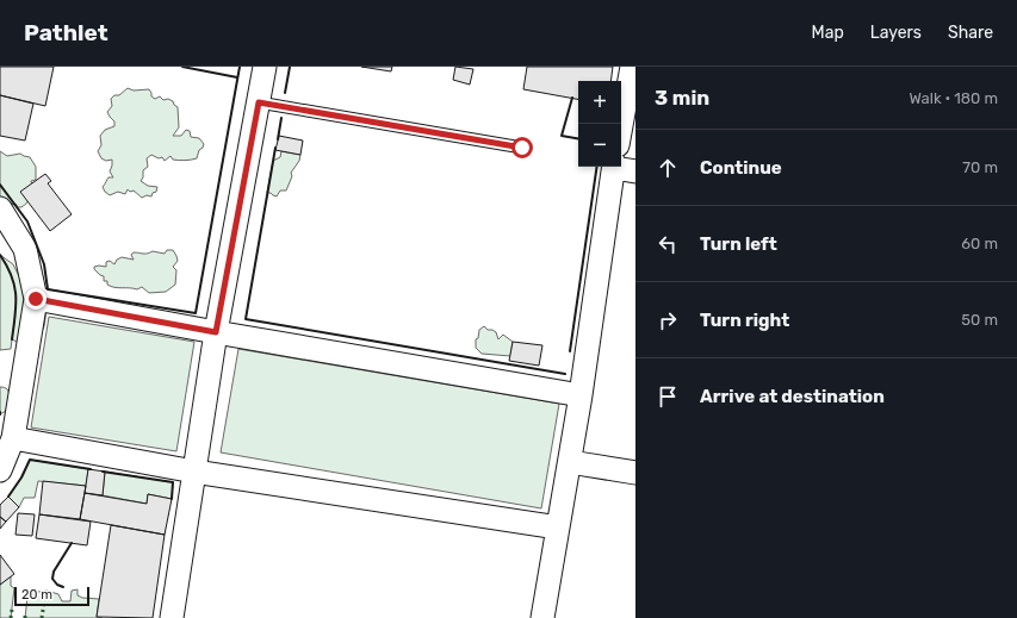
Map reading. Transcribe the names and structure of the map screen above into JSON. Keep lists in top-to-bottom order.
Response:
{
  "scale_bar": "20 m",
  "page": {
    "header": "Pathlet",
    "nav": ["Map", "Layers", "Share"],
    "heading": ["3 min", "Walk · 180 m"],
    "map_buttons": ["+", "−"],
    "list": [
      ["Continue", "70 m"],
      ["Turn left", "60 m"],
      ["Turn right", "50 m"],
      "Arrive at destination"
    ],
    "scale": "20 m"
  }
}
